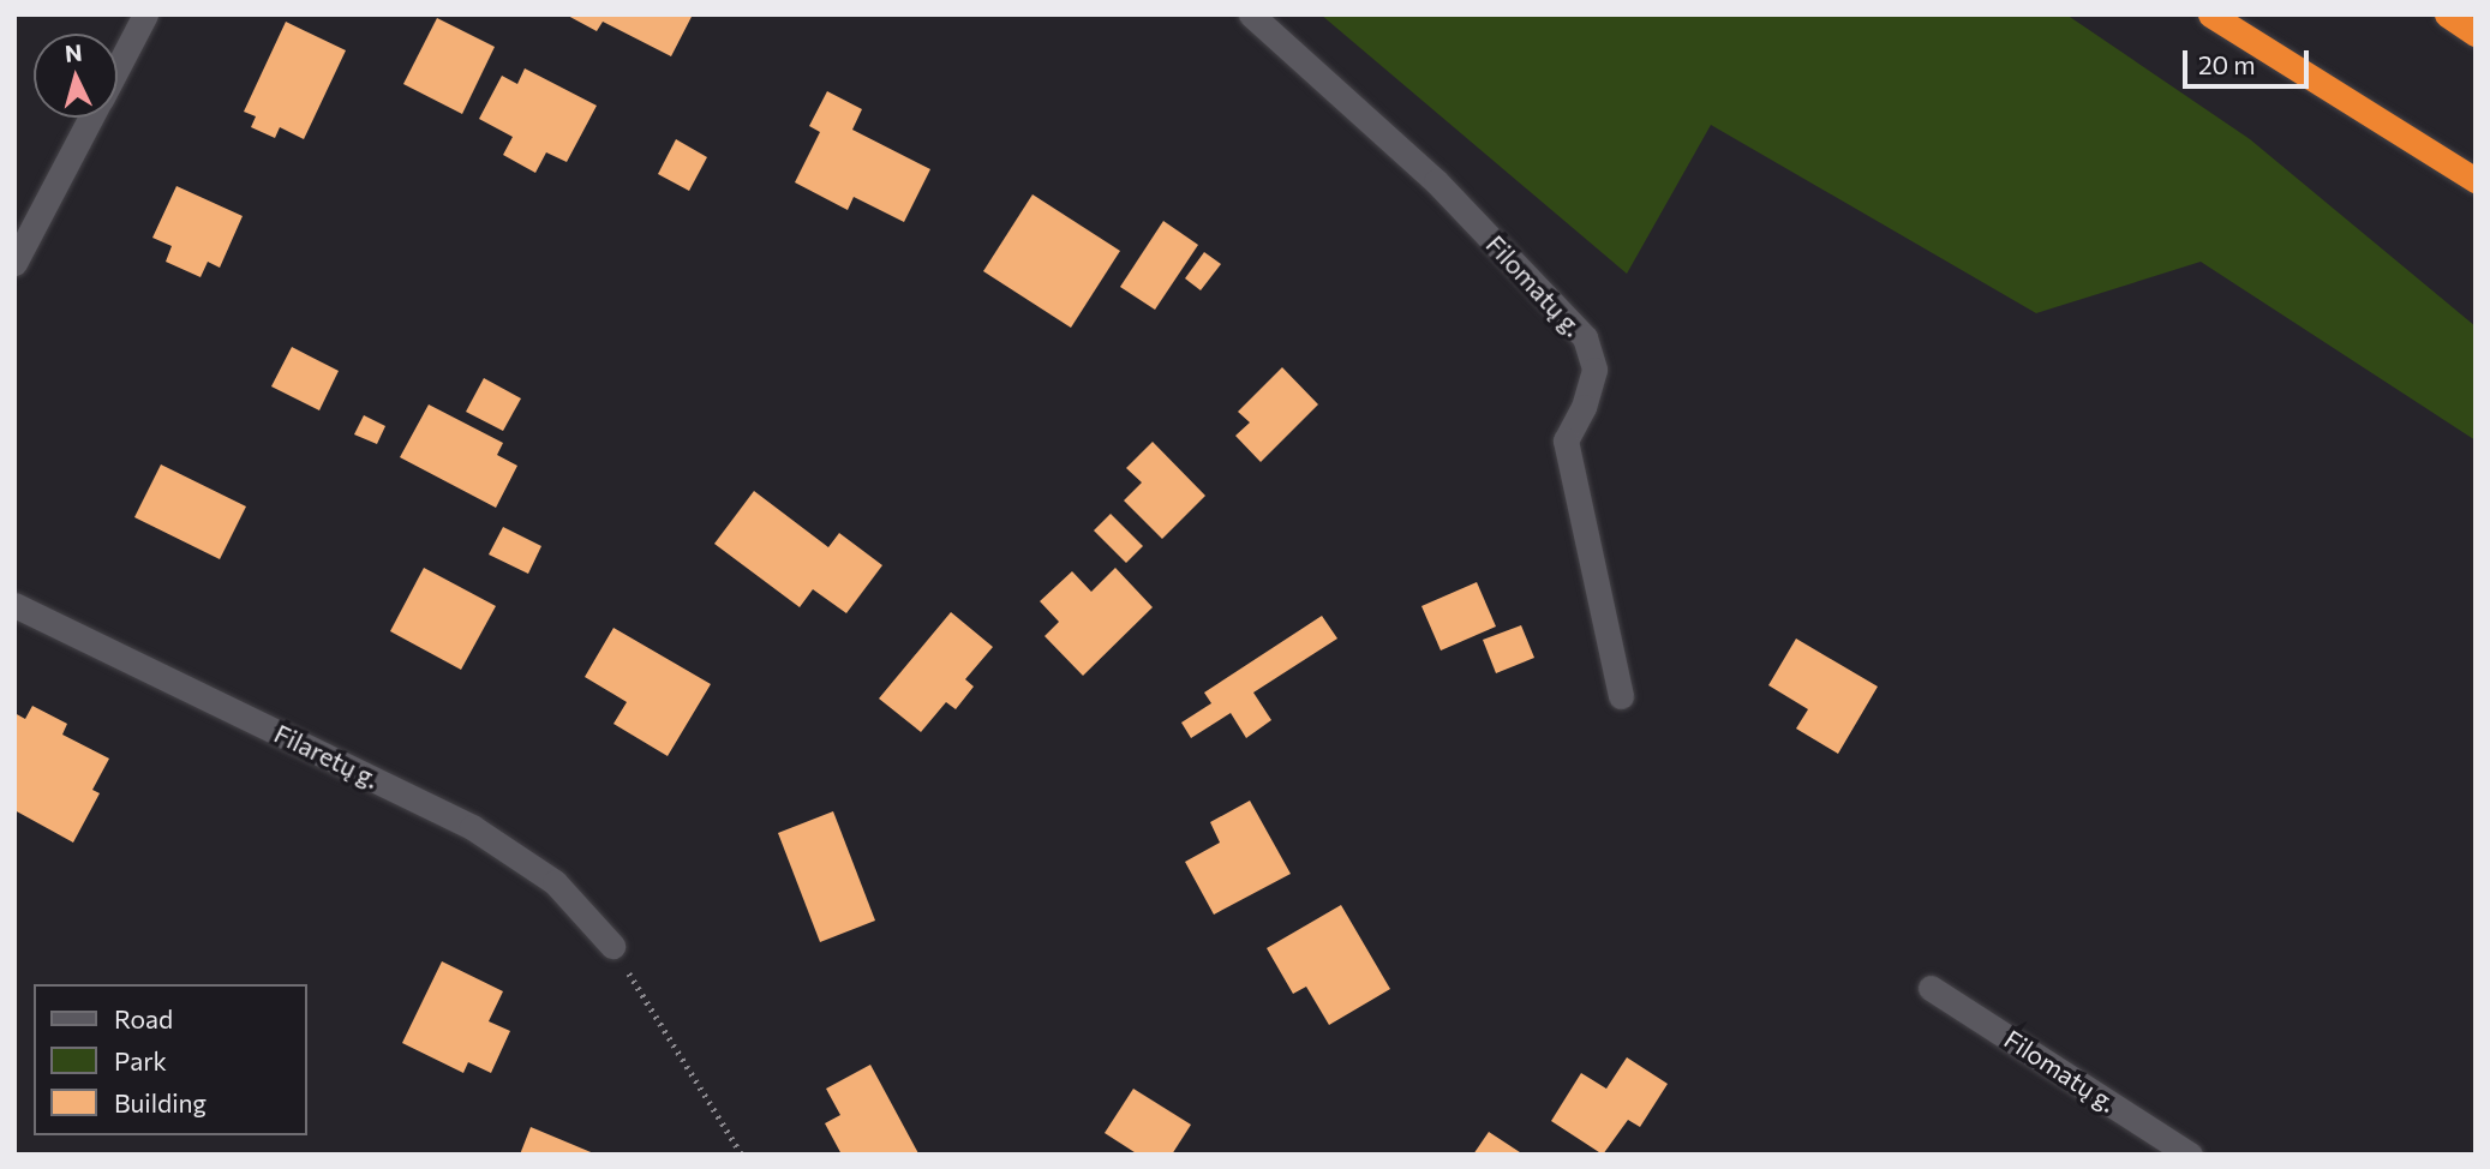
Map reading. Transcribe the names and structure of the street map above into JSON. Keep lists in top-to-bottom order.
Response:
{
  "streets": {
    "street": ["Filomatų g.", "Filaretų g."]
  },
  "legend": ["Road", "Park", "Building"],
  "scale_bar": "20 m",
  "north": "top"
}
